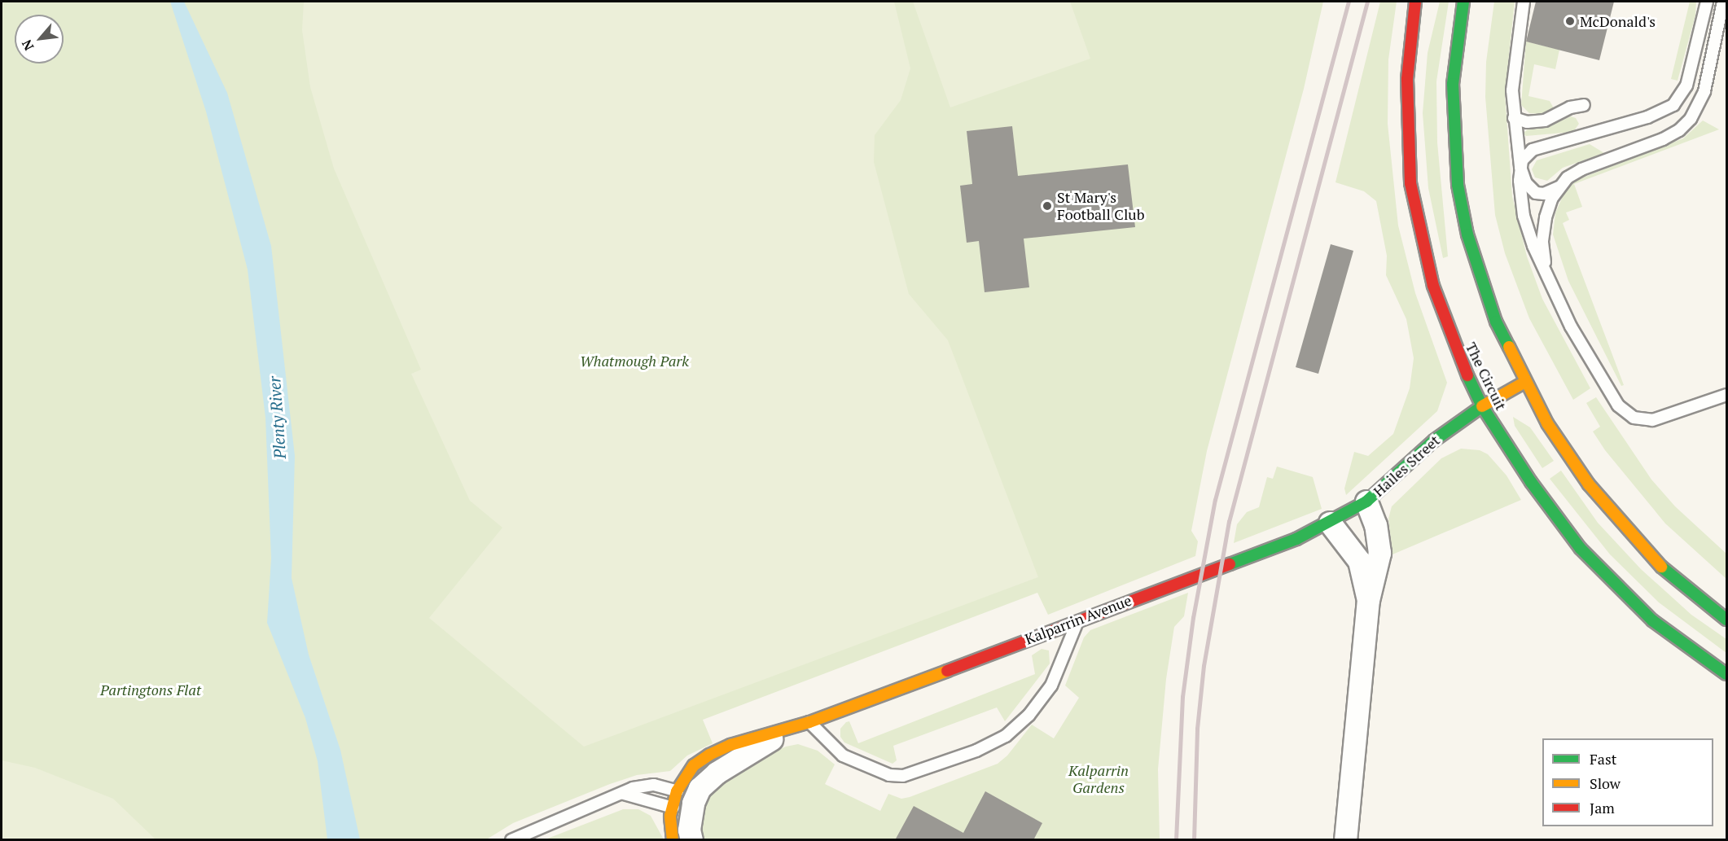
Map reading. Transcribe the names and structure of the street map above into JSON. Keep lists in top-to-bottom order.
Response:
{
  "streets": {
    "main road": ["The Circuit", "Hailes Street", "Kalparrin Avenue"]
  },
  "crossings": [
    ["The Circuit", "Hailes Street"],
    ["Hailes Street", "Kalparrin Avenue"]
  ],
  "water": ["Plenty River"],
  "parks": ["Whatmough Park", "Partingtons Flat", "Kalparrin Gardens"],
  "places": ["McDonald's", "St Mary's Football Club"],
  "legend": ["Fast", "Slow", "Jam"],
  "north": "bottom left"
}
